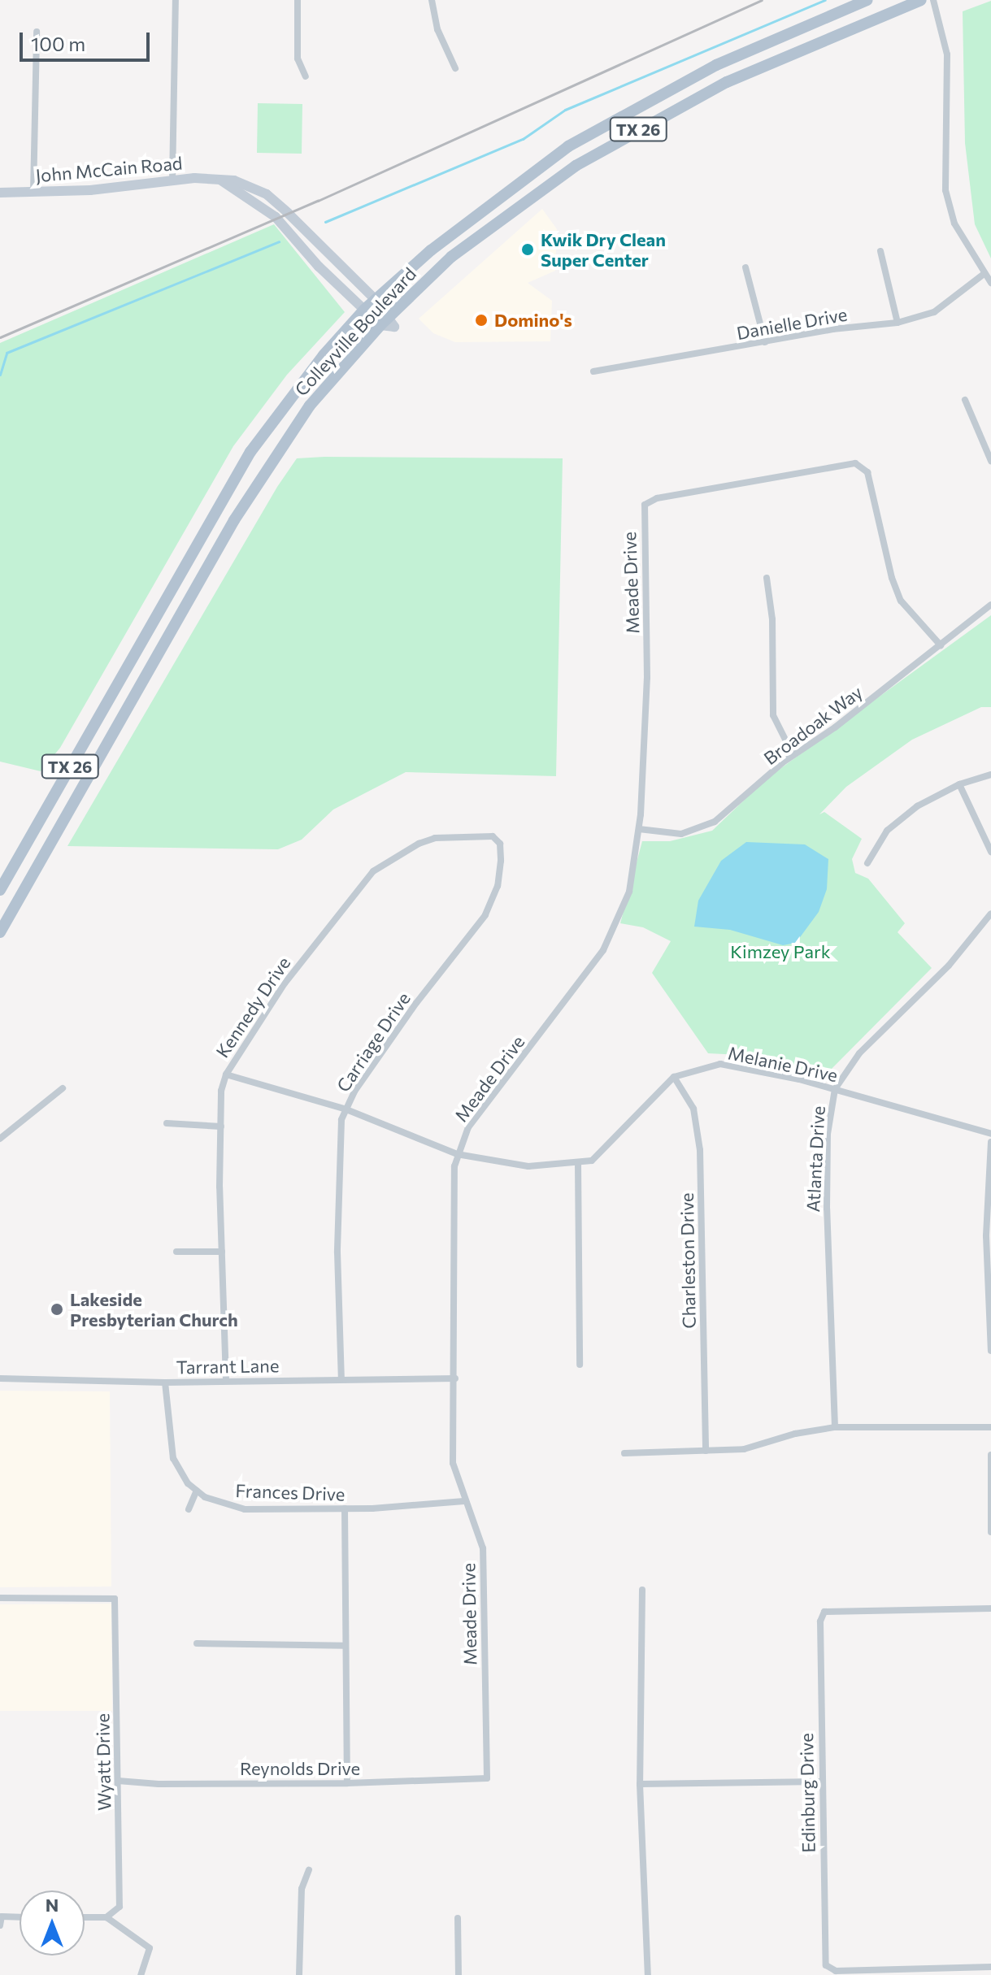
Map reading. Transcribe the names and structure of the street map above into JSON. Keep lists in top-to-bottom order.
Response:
{
  "streets": {
    "main road": ["TX 26", "John McCain Road", "Colleyville Boulevard"],
    "street": [
      "Danielle Drive",
      "Meade Drive",
      "Broadoak Way",
      "Kennedy Drive",
      "Carriage Drive",
      "Melanie Drive",
      "Atlanta Drive",
      "Charleston Drive",
      "Tarrant Lane",
      "Frances Drive",
      "Wyatt Drive",
      "Reynolds Drive",
      "Edinburg Drive"
    ]
  },
  "crossings": [
    ["John McCain Road", "Colleyville Boulevard"],
    ["Meade Drive", "Broadoak Way"],
    ["Meade Drive", "Tarrant Lane"],
    ["Meade Drive", "Frances Drive"],
    ["Meade Drive", "Reynolds Drive"],
    ["Kennedy Drive", "Carriage Drive"],
    ["Kennedy Drive", "Tarrant Lane"],
    ["Carriage Drive", "Tarrant Lane"],
    ["Melanie Drive", "Atlanta Drive"],
    ["Melanie Drive", "Charleston Drive"],
    ["Tarrant Lane", "Frances Drive"],
    ["Wyatt Drive", "Reynolds Drive"]
  ],
  "parks": ["Kimzey Park"],
  "places": ["Kwik Dry Clean Super Center", "Domino's", "Lakeside Presbyterian Church"],
  "scale_bar": "100 m",
  "north": "top"
}
